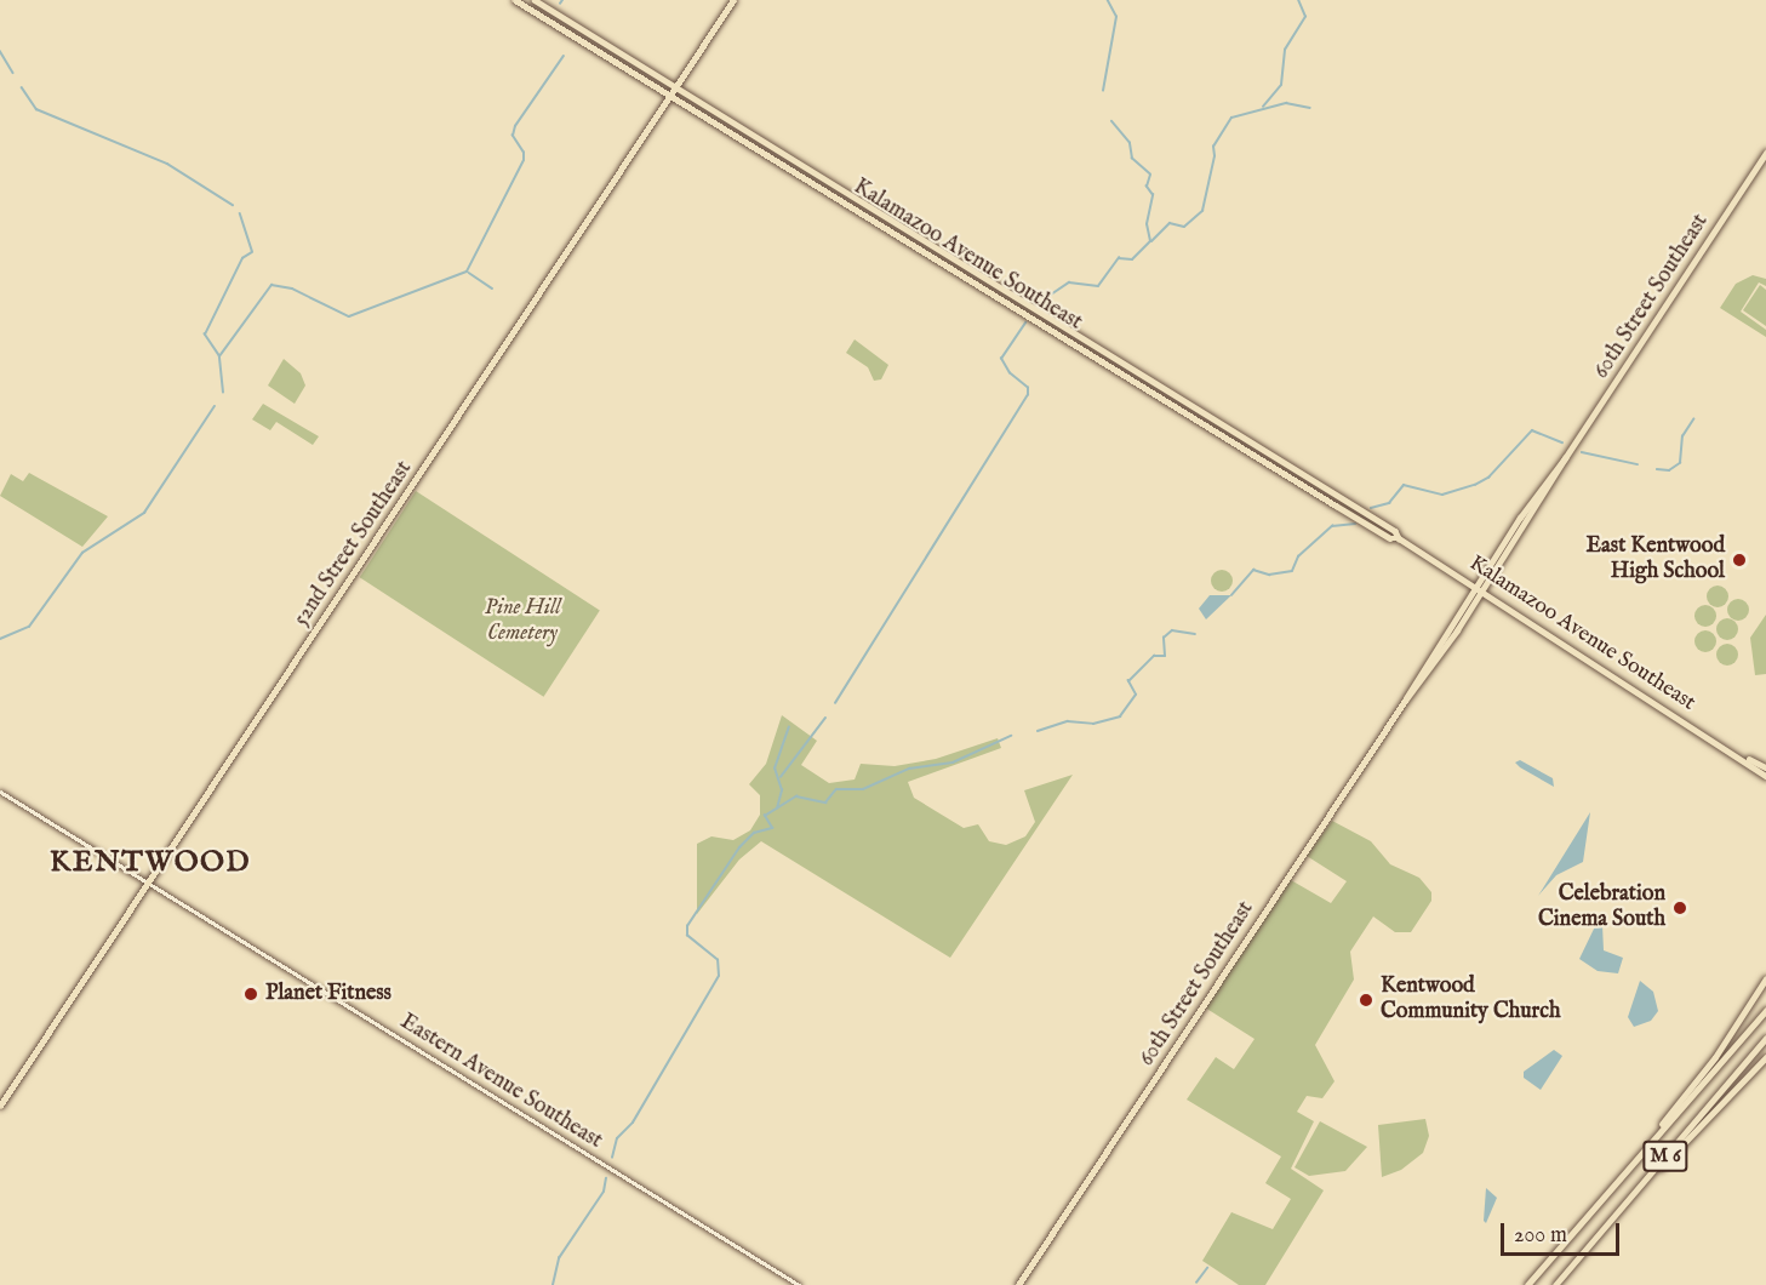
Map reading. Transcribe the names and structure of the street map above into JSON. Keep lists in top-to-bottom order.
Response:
{
  "streets": {
    "highway": ["M 6"],
    "main road": ["Kalamazoo Avenue Southeast", "60th Street Southeast", "52nd Street Southeast"],
    "street": ["Eastern Avenue Southeast"]
  },
  "crossings": [
    ["Kalamazoo Avenue Southeast", "60th Street Southeast"],
    ["Kalamazoo Avenue Southeast", "52nd Street Southeast"],
    ["52nd Street Southeast", "Eastern Avenue Southeast"]
  ],
  "districts": ["KENTWOOD"],
  "parks": ["Pine Hill Cemetery"],
  "places": [
    "East Kentwood High School",
    "Celebration Cinema South",
    "Planet Fitness",
    "Kentwood Community Church"
  ],
  "scale_bar": "200 m"
}
